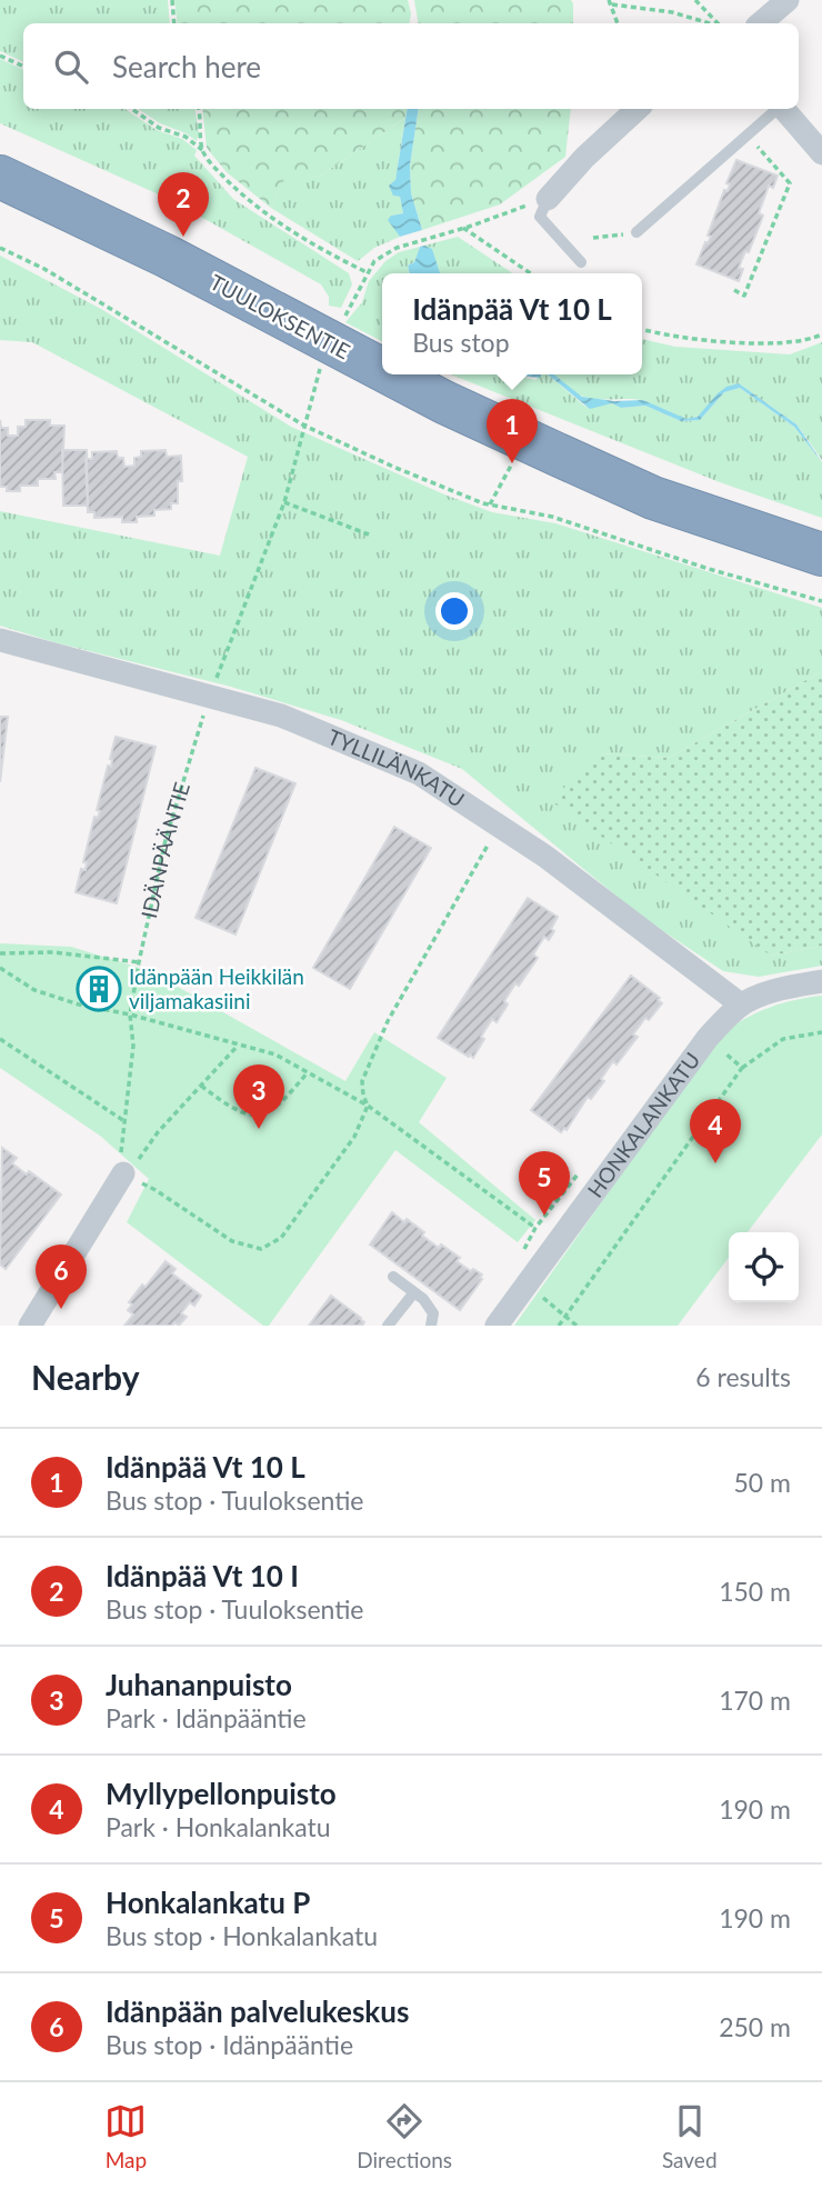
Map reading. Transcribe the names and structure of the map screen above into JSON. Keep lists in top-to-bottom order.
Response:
{
  "streets": {
    "highway": ["TUULOKSENTIE"],
    "street": ["TYLLILÄNKATU", "HONKALANKATU"],
    "path": ["IDÄNPÄÄNTIE"]
  },
  "crossings": [
    ["TYLLILÄNKATU", "IDÄNPÄÄNTIE"],
    ["TYLLILÄNKATU", "HONKALANKATU"]
  ],
  "places": {
    "building": ["Idänpään Heikkilän viljamakasiini"]
  },
  "page": {
    "search": "Search here",
    "pins": [
      "2",
      "1",
      "3",
      "4",
      "5",
      "6"
    ],
    "popup": ["Idänpää Vt 10 L", "Bus stop"],
    "heading": ["Nearby", "6 results"],
    "list": [
      {
        "mark": "1",
        "name": "Idänpää Vt 10 L",
        "note": "Bus stop · Tuuloksentie",
        "value": "50 m"
      },
      {
        "mark": "2",
        "name": "Idänpää Vt 10 I",
        "note": "Bus stop · Tuuloksentie",
        "value": "150 m"
      },
      {
        "mark": "3",
        "name": "Juhananpuisto",
        "note": "Park · Idänpääntie",
        "value": "170 m"
      },
      {
        "mark": "4",
        "name": "Myllypellonpuisto",
        "note": "Park · Honkalankatu",
        "value": "190 m"
      },
      {
        "mark": "5",
        "name": "Honkalankatu P",
        "note": "Bus stop · Honkalankatu",
        "value": "190 m"
      },
      {
        "mark": "6",
        "name": "Idänpään palvelukeskus",
        "note": "Bus stop · Idänpääntie",
        "value": "250 m"
      }
    ],
    "nav": ["Map", "Directions", "Saved"]
  }
}
